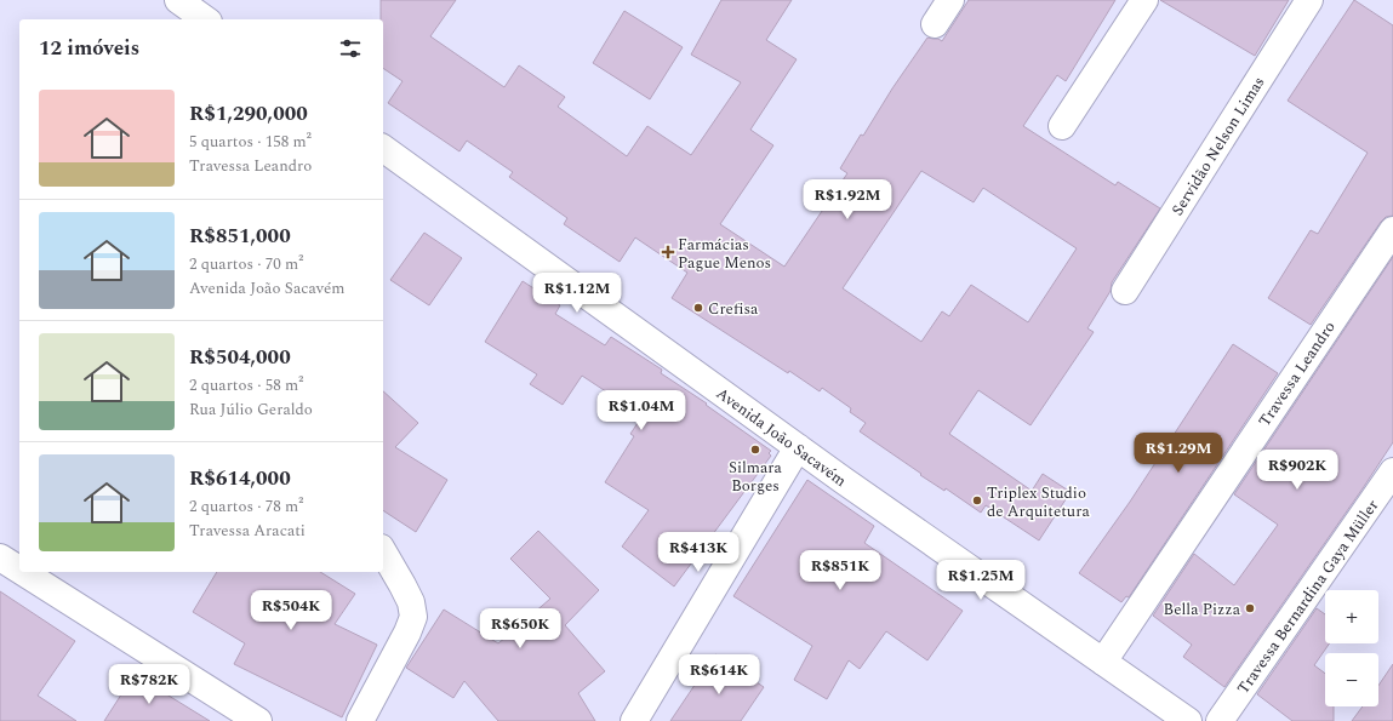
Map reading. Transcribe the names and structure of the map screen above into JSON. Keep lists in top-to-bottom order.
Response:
{
  "streets": {
    "street": [
      "Servidão Nelson Limas",
      "Travessa Leandro",
      "Avenida João Sacavém",
      "Travessa Bernardina Gaya Müller"
    ]
  },
  "crossings": [
    ["Travessa Leandro", "Avenida João Sacavém"]
  ],
  "places": {
    "health": ["Farmácias Pague Menos"],
    "other": [
      "Crefisa",
      "Silmara Borges",
      "Triplex Studio de Arquitetura",
      "Bella Pizza"
    ]
  },
  "page": {
    "heading": "12 imóveis",
    "list": [
      {
        "name": "R$1,290,000",
        "note": "5 quartos · 158 m² · Travessa Leandro"
      },
      {
        "name": "R$851,000",
        "note": "2 quartos · 70 m² · Avenida João Sacavém"
      },
      {
        "name": "R$504,000",
        "note": "2 quartos · 58 m² · Rua Júlio Geraldo"
      },
      {
        "name": "R$614,000",
        "note": "2 quartos · 78 m² · Travessa Aracati"
      }
    ],
    "price": [
      "R$1.92M",
      "R$1.12M",
      "R$1.04M",
      "R$1.29M",
      "R$902K",
      "R$413K",
      "R$851K",
      "R$1.25M",
      "R$504K",
      "R$650K",
      "R$614K",
      "R$782K"
    ],
    "map_buttons": ["+", "−"]
  }
}
